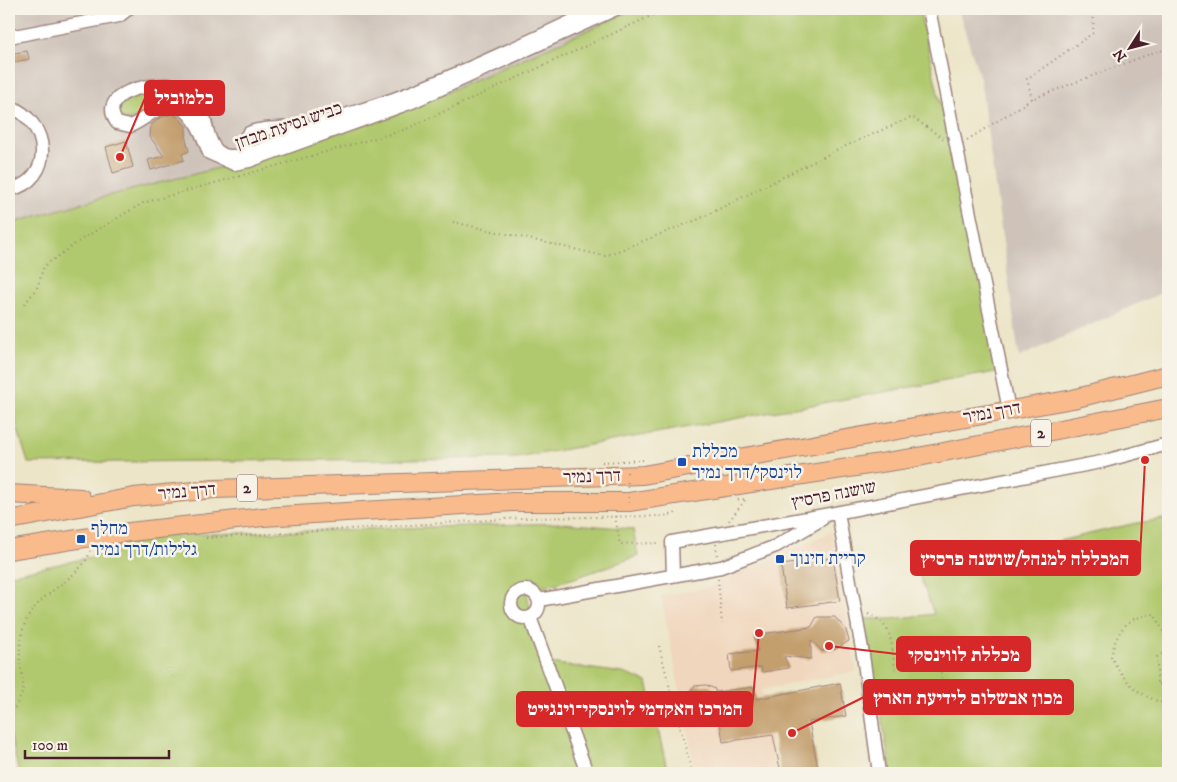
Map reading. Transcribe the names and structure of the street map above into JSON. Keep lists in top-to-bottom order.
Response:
{
  "streets": {
    "highway": ["דרך נמיר", "2"],
    "street": ["כביש נסיעת מבחן", "שושנה פרסיץ"]
  },
  "places": {
    "other": [
      "כלמוביל",
      "המכללה למנהל/שושנה פרסיץ",
      "המרכז האקדמי לוינסקי־וינגייט",
      "מכללת לווינסקי",
      "מכון אבשלום לידיעת הארץ"
    ],
    "transit": ["מכללת לוינסקי/דרך נמיר", "מחלף גלילות/דרך נמיר", "קריית חינוך"]
  },
  "scale_bar": "100 m",
  "north": "bottom left"
}
